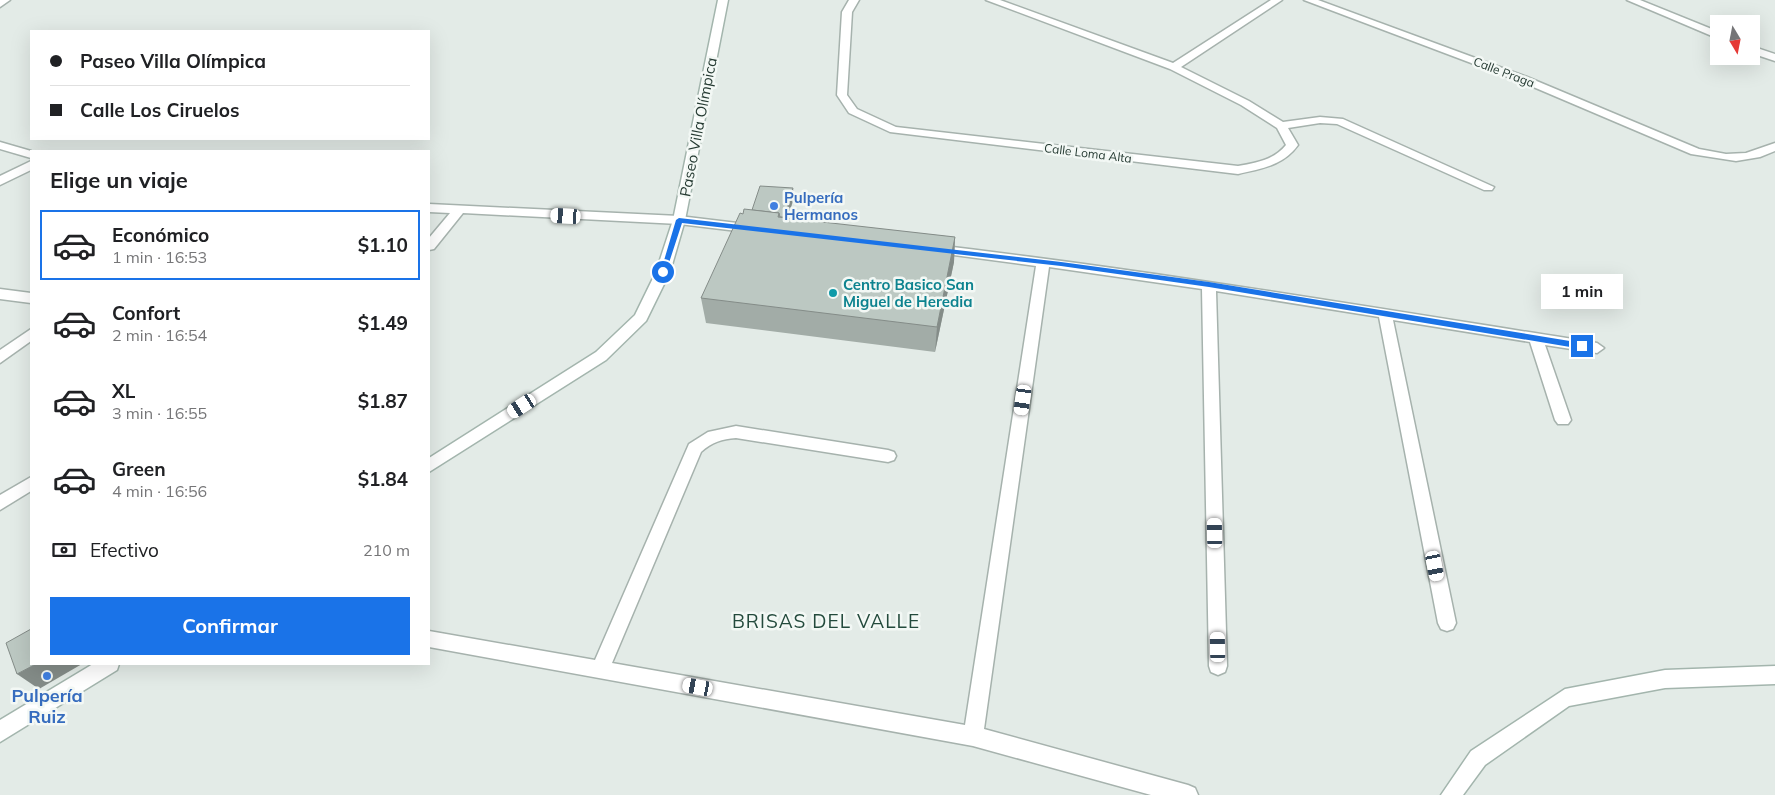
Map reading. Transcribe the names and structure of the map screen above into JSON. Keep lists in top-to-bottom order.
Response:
{
  "streets": {
    "street": ["Calle Praga", "Paseo Villa Olímpica", "Calle Loma Alta"]
  },
  "districts": ["BRISAS DEL VALLE"],
  "places": ["Pulpería Hermanos", "Centro Basico San Miguel de Heredia", "Pulpería Ruiz"],
  "north": "bottom",
  "page": {
    "banner": ["Paseo Villa Olímpica", "Calle Los Ciruelos"],
    "heading": "Elige un viaje",
    "list": [
      {
        "name": "Económico",
        "note": "1 min · 16:53",
        "value": "$1.10"
      },
      {
        "name": "Confort",
        "note": "2 min · 16:54",
        "value": "$1.49"
      },
      {
        "name": "XL",
        "note": "3 min · 16:55",
        "value": "$1.87"
      },
      {
        "name": "Green",
        "note": "4 min · 16:56",
        "value": "$1.84"
      }
    ],
    "bubble": "1 min",
    "pay": ["Efectivo", "210 m"],
    "buttons": "Confirmar"
  }
}
